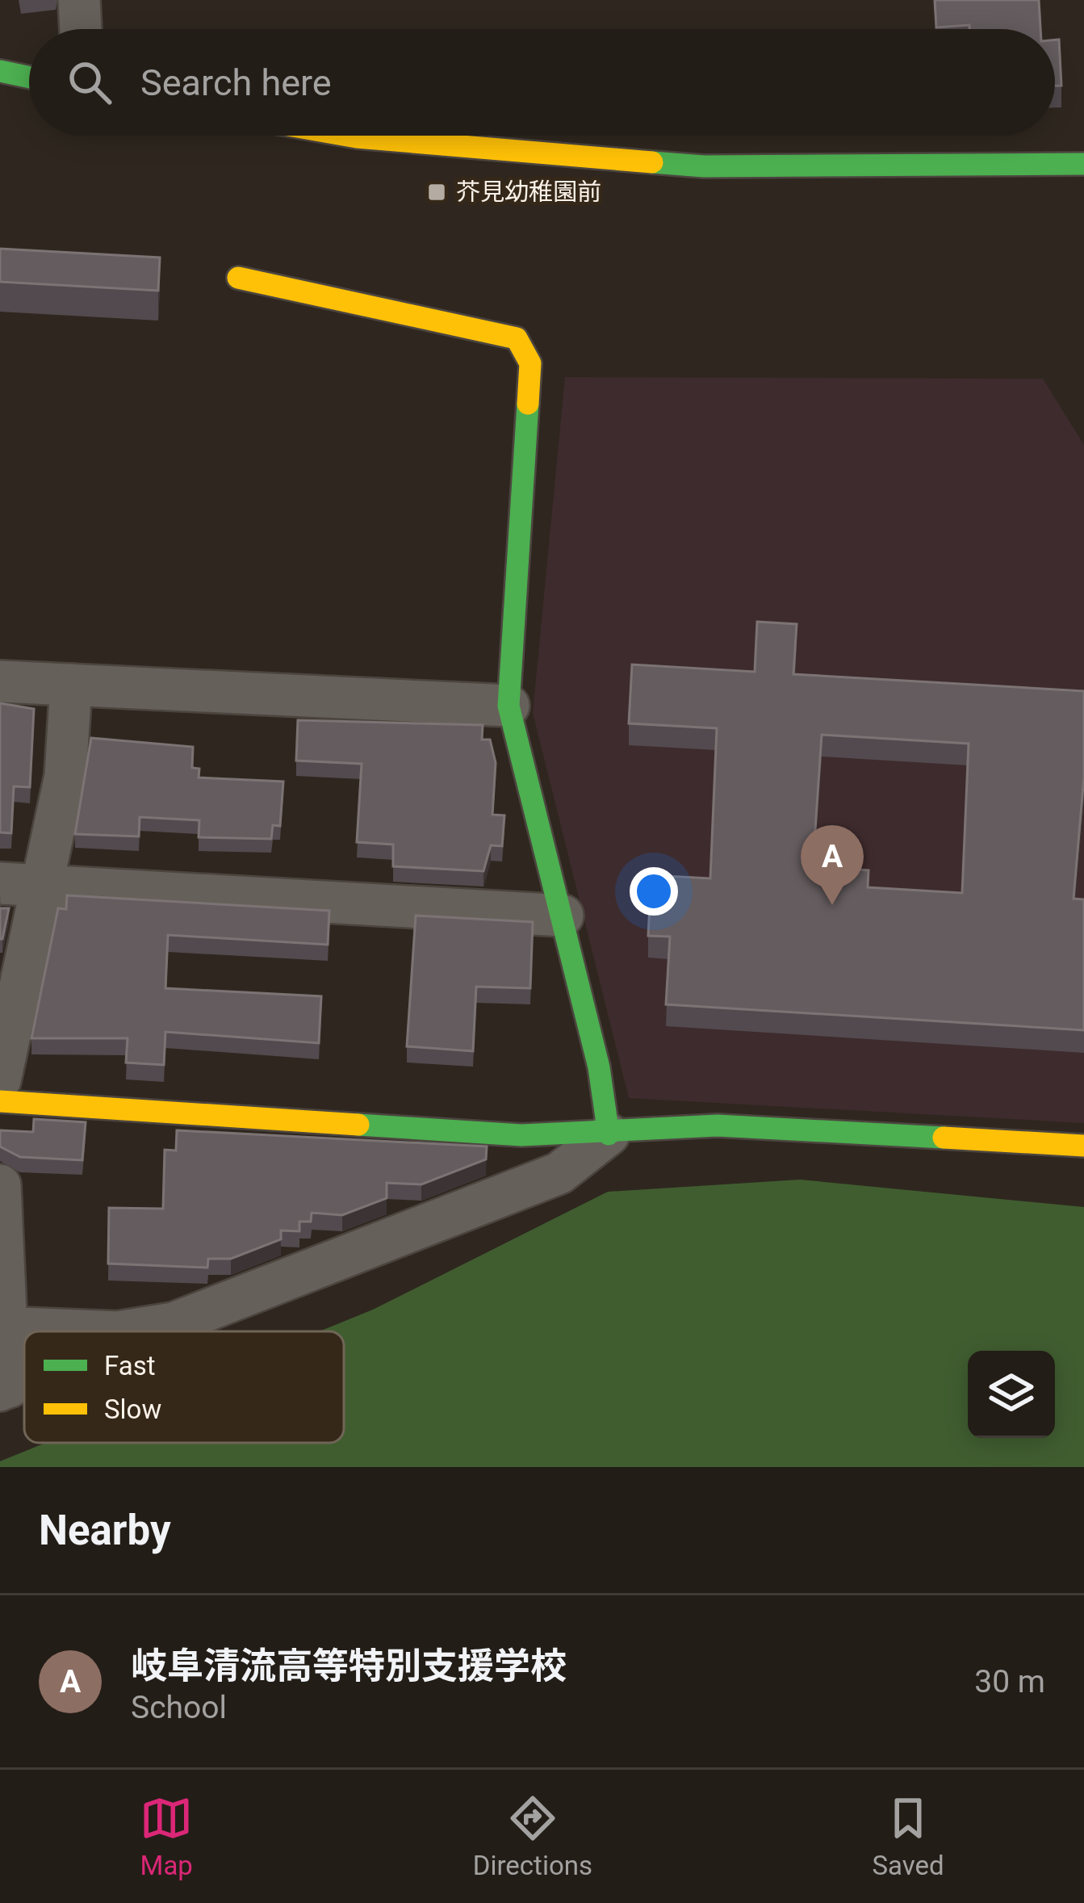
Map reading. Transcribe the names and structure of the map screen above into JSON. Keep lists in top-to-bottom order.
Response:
{
  "places": {
    "transit": ["芥見幼稚園前"]
  },
  "legend": ["Fast", "Slow"],
  "page": {
    "search": "Search here",
    "pins": "A",
    "heading": "Nearby",
    "list": [
      {
        "mark": "A",
        "name": "岐阜清流高等特別支援学校",
        "note": "School",
        "value": "30 m"
      }
    ],
    "nav": ["Map", "Directions", "Saved"]
  }
}
